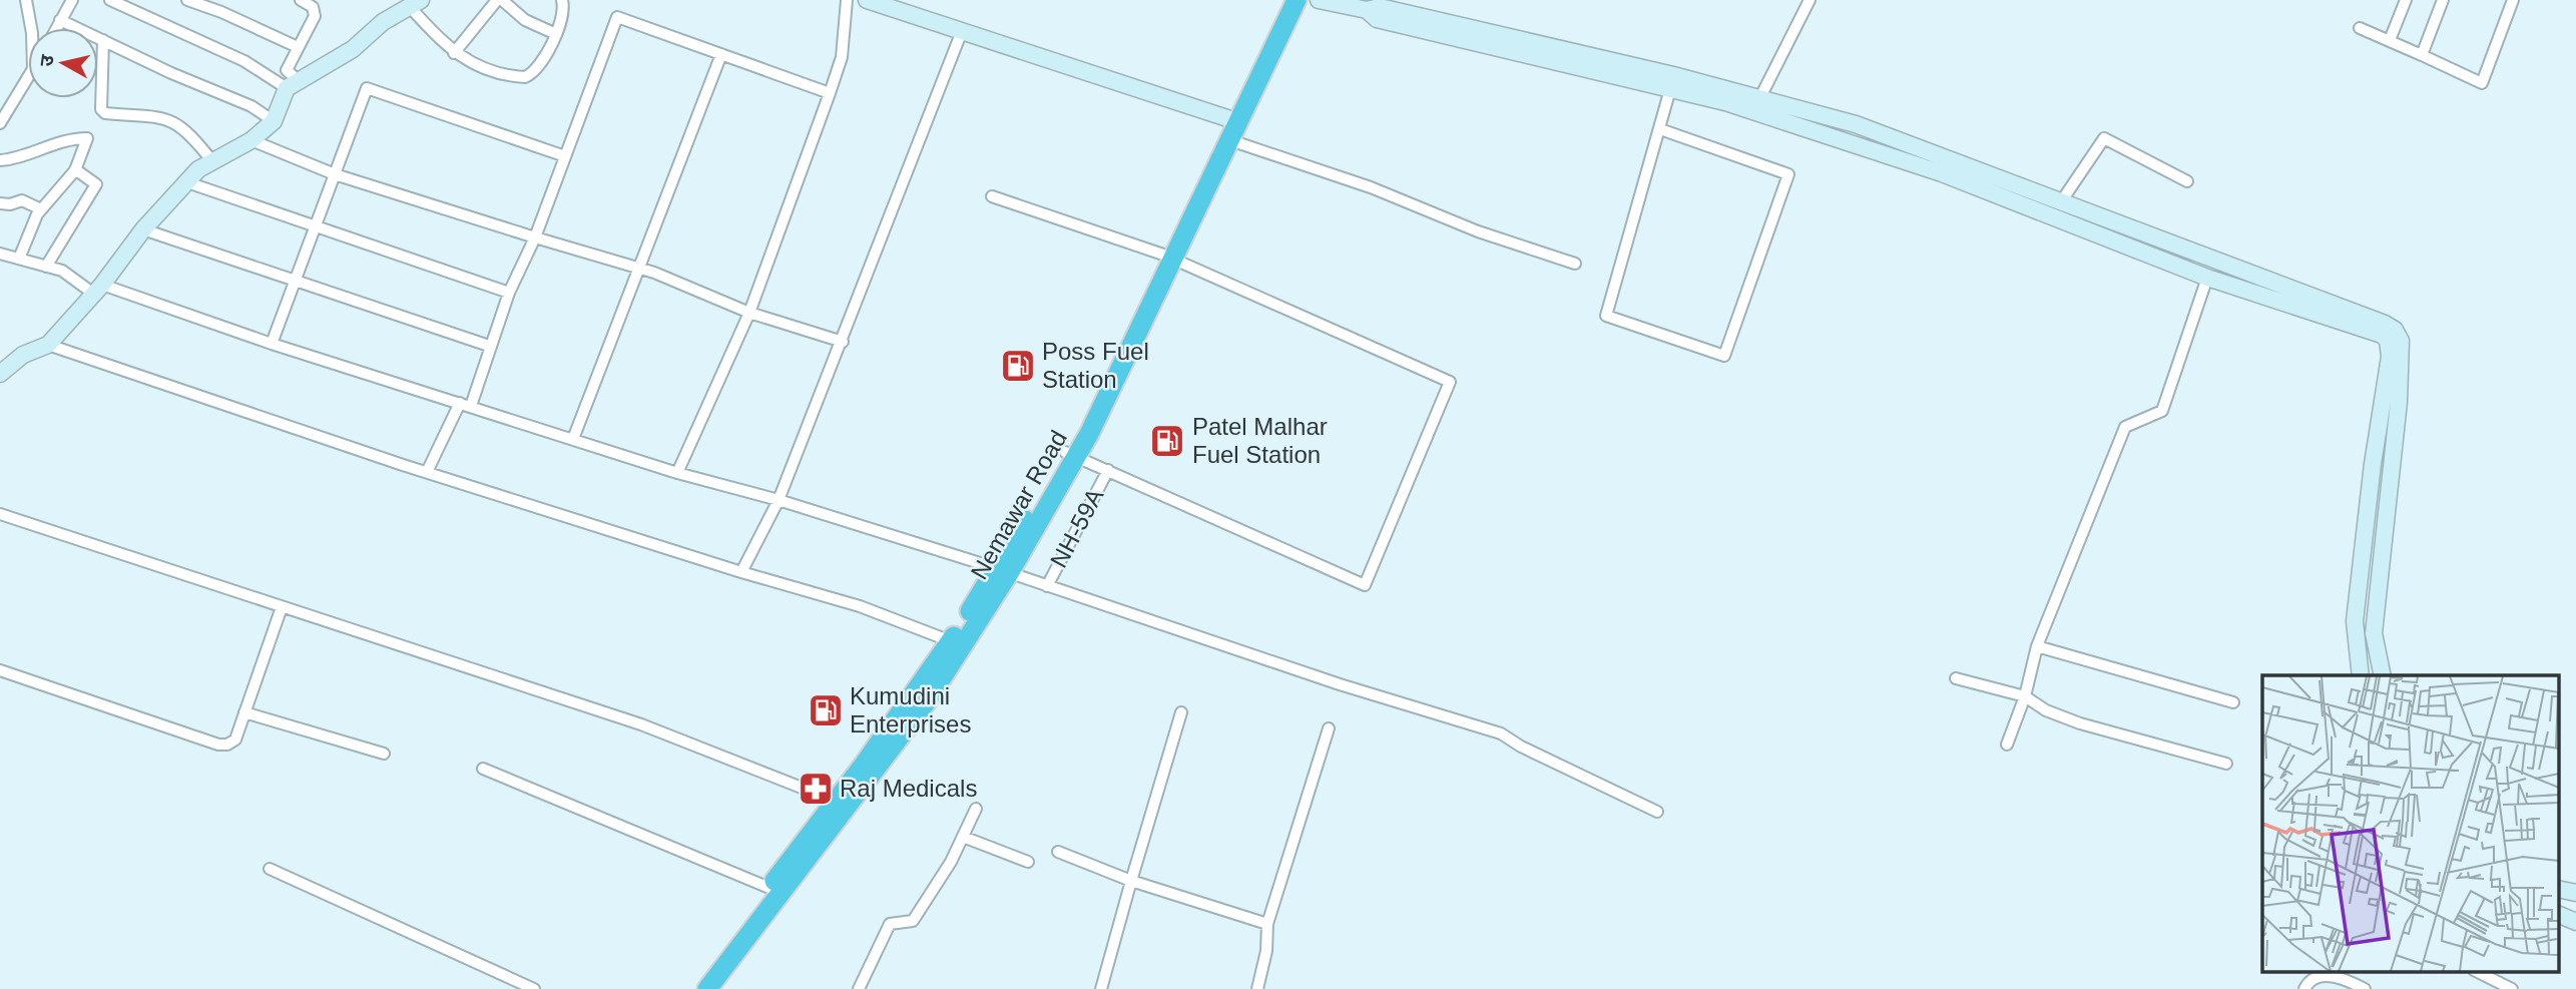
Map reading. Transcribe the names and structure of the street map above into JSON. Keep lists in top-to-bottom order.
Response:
{
  "streets": {
    "highway": ["Nemawar Road"],
    "street": ["NH-59A"]
  },
  "places": {
    "fuel station": ["Poss Fuel Station", "Patel Malhar Fuel Station", "Kumudini Enterprises"],
    "pharmacy": ["Raj Medicals"]
  },
  "north": "left"
}
